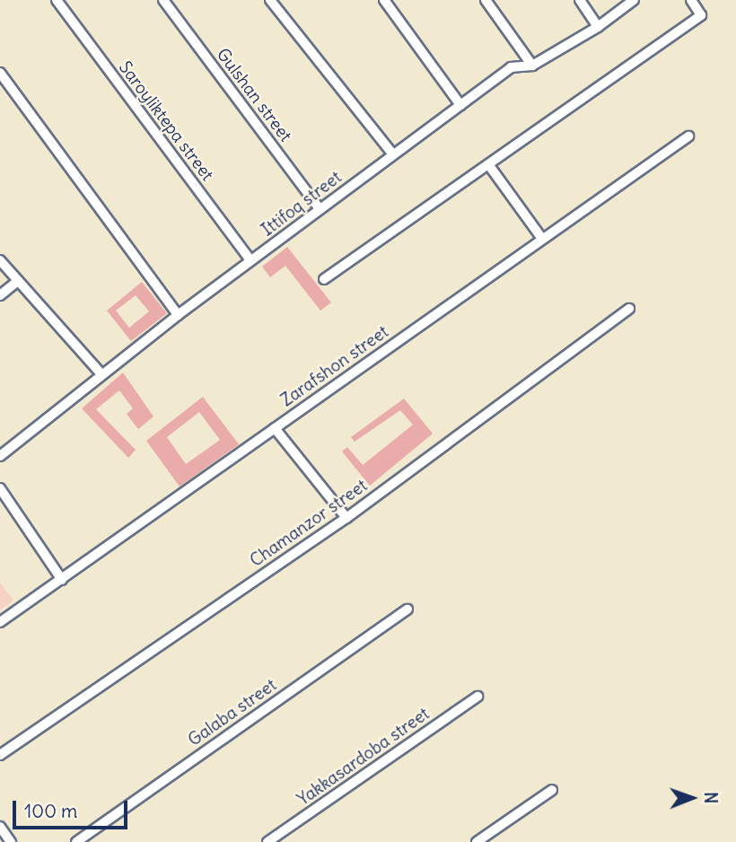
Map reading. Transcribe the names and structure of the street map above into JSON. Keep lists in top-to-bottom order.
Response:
{
  "streets": {
    "street": [
      "Gulshan street",
      "Saroyliktepa street",
      "Ittifoq street",
      "Zarafshon street",
      "Chamanzor street",
      "Galaba street",
      "Yakkasardoba street"
    ]
  },
  "crossings": [
    ["Gulshan street", "Ittifoq street"],
    ["Saroyliktepa street", "Ittifoq street"]
  ],
  "scale_bar": "100 m",
  "north": "right"
}
